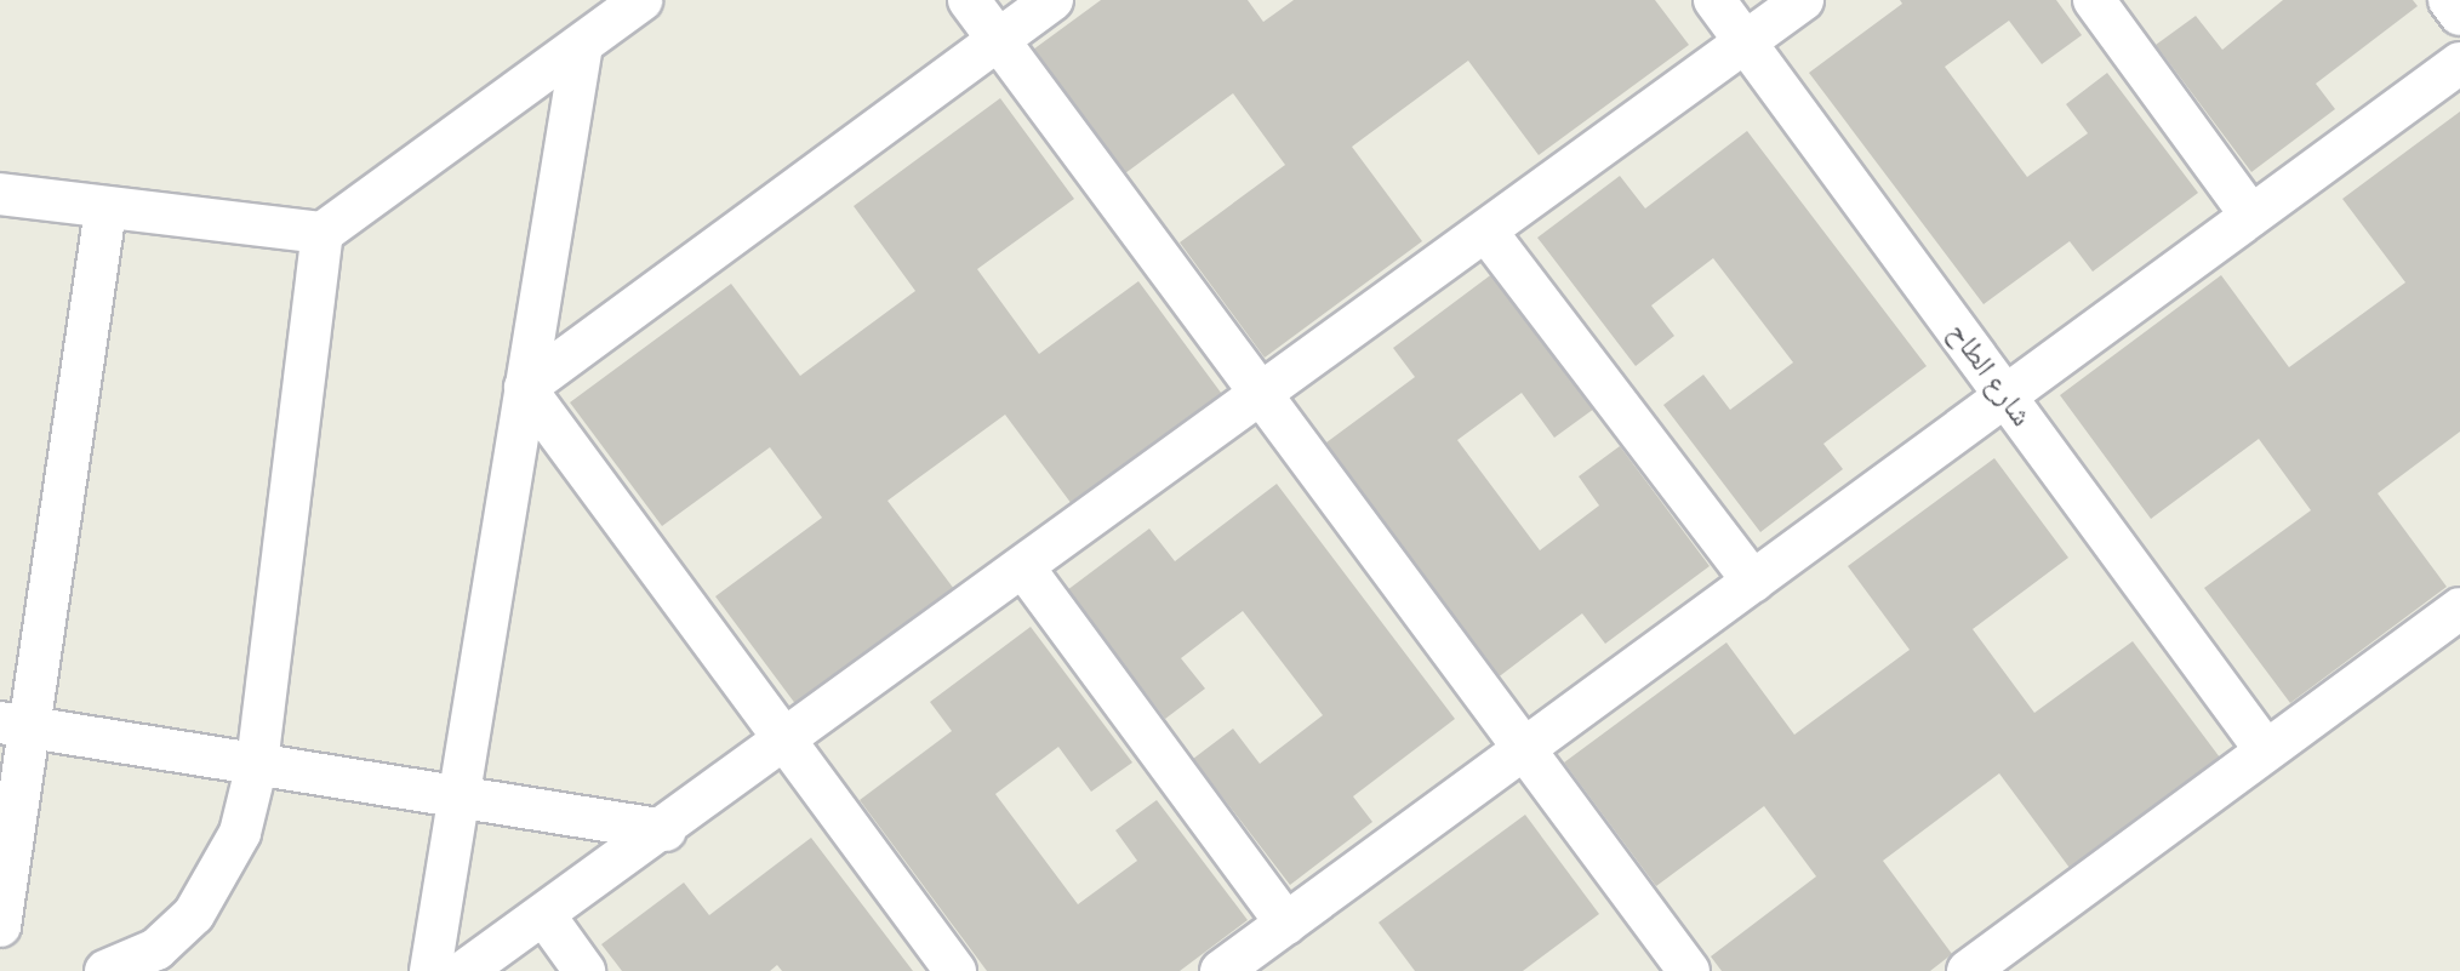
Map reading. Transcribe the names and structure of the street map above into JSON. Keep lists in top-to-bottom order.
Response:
{
  "streets": {
    "street": ["شارع الطاح"]
  }
}
